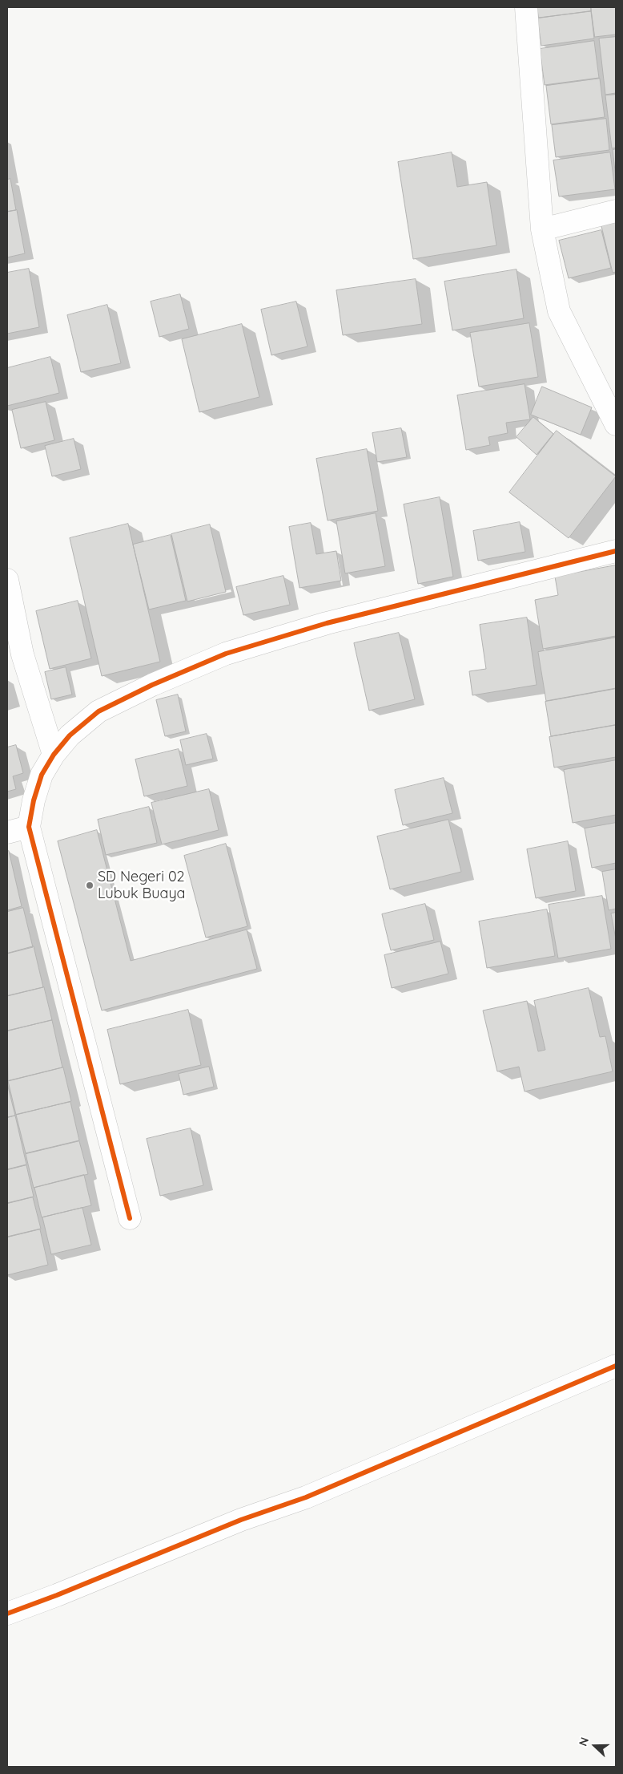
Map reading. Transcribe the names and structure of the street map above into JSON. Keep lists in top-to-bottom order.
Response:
{
  "places": ["SD Negeri 02 Lubuk Buaya"],
  "north": "left"
}
